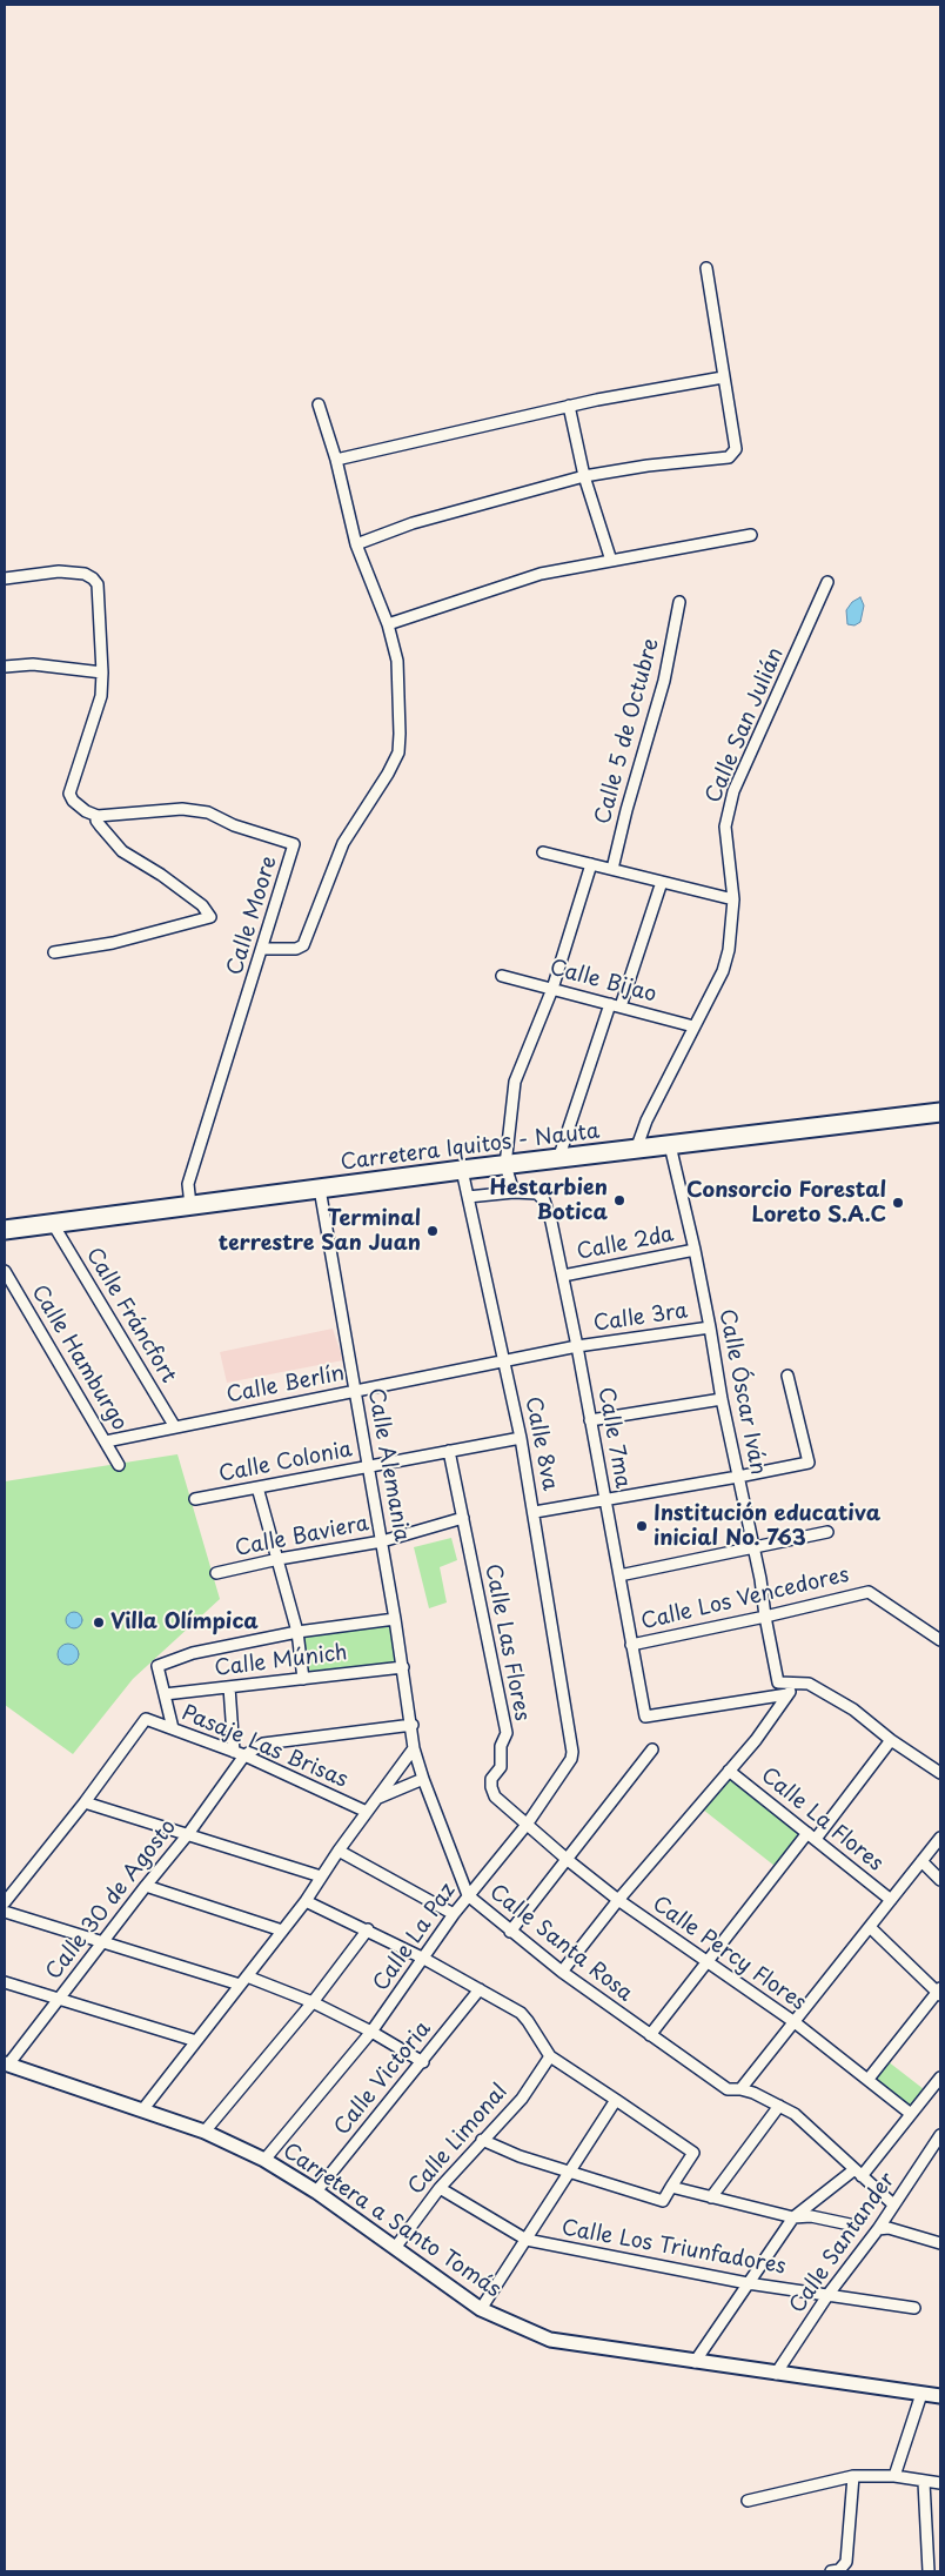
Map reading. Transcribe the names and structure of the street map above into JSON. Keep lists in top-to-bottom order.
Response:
{
  "streets": {
    "main road": ["Carretera Iquitos - Nauta"],
    "street": [
      "Calle San Julián",
      "Calle 5 de Octubre",
      "Calle Moore",
      "Calle Bijao",
      "Calle 2da",
      "Calle Fráncfort",
      "Calle 3ra",
      "Calle Hamburgo",
      "Calle Berlín",
      "Calle Óscar Iván",
      "Calle 7ma",
      "Calle 8va",
      "Calle Colonia",
      "Calle Alemania",
      "Calle Baviera",
      "Calle Los Vencedores",
      "Calle Las Flores",
      "Calle Múnich",
      "Pasaje Las Brisas",
      "Calle La Flores",
      "Calle 30 de Agosto",
      "Calle La Paz",
      "Calle Santa Rosa",
      "Calle Percy Flores",
      "Calle Victoria",
      "Calle Limonal",
      "Carretera a Santo Tomás",
      "Calle Santander",
      "Calle Los Triunfadores"
    ]
  },
  "crossings": [
    ["Calle San Julián", "Calle Bijao"],
    ["Calle San Julián", "Carretera Iquitos - Nauta"],
    ["Calle Moore", "Carretera Iquitos - Nauta"],
    ["Carretera Iquitos - Nauta", "Calle Fráncfort"],
    ["Carretera Iquitos - Nauta", "Calle Óscar Iván"],
    ["Carretera Iquitos - Nauta", "Calle 8va"],
    ["Carretera Iquitos - Nauta", "Calle Alemania"],
    ["Calle 2da", "Calle Óscar Iván"],
    ["Calle 2da", "Calle 7ma"],
    ["Calle Fráncfort", "Calle Berlín"],
    ["Calle 3ra", "Calle Berlín"],
    ["Calle 3ra", "Calle Óscar Iván"],
    ["Calle 3ra", "Calle 7ma"],
    ["Calle Hamburgo", "Calle Berlín"],
    ["Calle Berlín", "Calle 7ma"],
    ["Calle Berlín", "Calle 8va"],
    ["Calle Berlín", "Calle Alemania"],
    ["Calle Óscar Iván", "Calle Los Vencedores"],
    ["Calle 7ma", "Calle 8va"],
    ["Calle 7ma", "Calle Los Vencedores"],
    ["Calle 8va", "Calle Colonia"],
    ["Calle 8va", "Calle La Paz"],
    ["Calle Colonia", "Calle Alemania"],
    ["Calle Colonia", "Calle Las Flores"],
    ["Calle Alemania", "Calle Baviera"],
    ["Calle Alemania", "Calle Múnich"],
    ["Calle Alemania", "Calle Santa Rosa"],
    ["Calle Baviera", "Calle Las Flores"],
    ["Calle Las Flores", "Calle La Paz"],
    ["Calle Las Flores", "Calle Percy Flores"],
    ["Pasaje Las Brisas", "Calle 30 de Agosto"],
    ["Calle 30 de Agosto", "Carretera a Santo Tomás"],
    ["Calle La Paz", "Calle Santa Rosa"],
    ["Calle La Paz", "Calle Percy Flores"],
    ["Calle La Paz", "Carretera a Santo Tomás"],
    ["Calle Santa Rosa", "Calle Santander"],
    ["Calle Victoria", "Carretera a Santo Tomás"],
    ["Calle Limonal", "Carretera a Santo Tomás"],
    ["Calle Limonal", "Calle Los Triunfadores"],
    ["Carretera a Santo Tomás", "Calle Santander"],
    ["Calle Santander", "Calle Los Triunfadores"]
  ],
  "places": [
    "Hestarbien Botica",
    "Consorcio Forestal Loreto S.A.C",
    "Terminal terrestre San Juan",
    "Institución educativa inicial No. 763",
    "Villa Olímpica"
  ]
}
